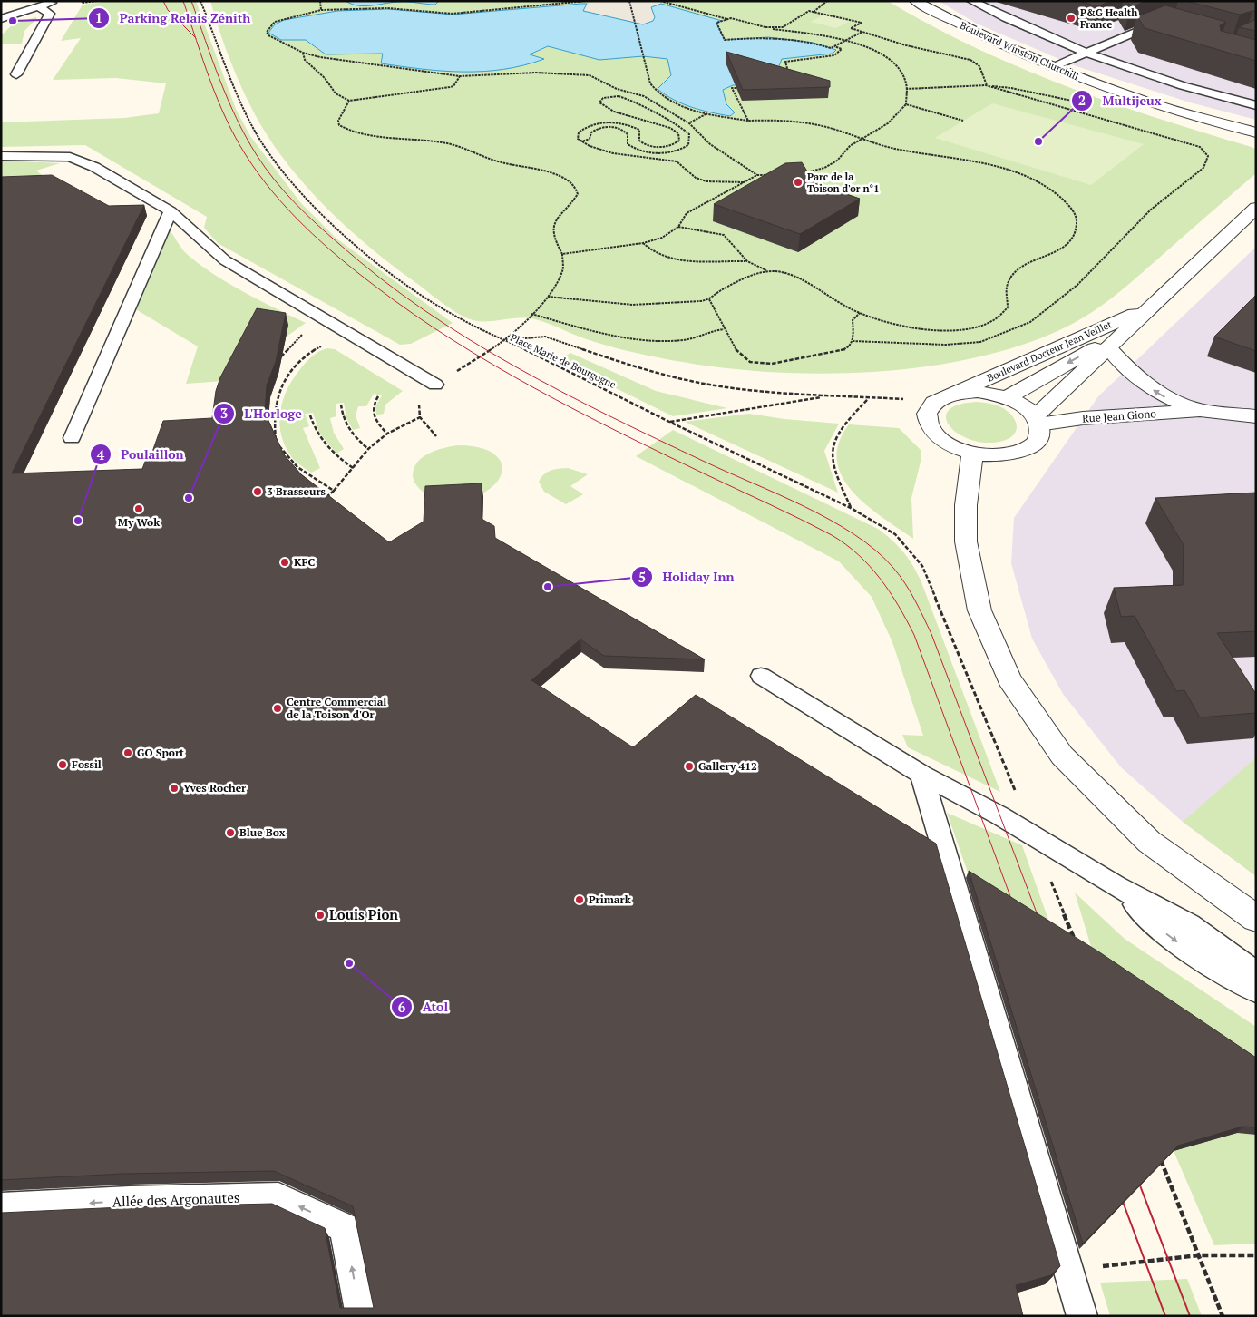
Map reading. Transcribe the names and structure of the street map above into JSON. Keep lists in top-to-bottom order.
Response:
{
  "streets": {
    "street": ["Boulevard Winston Churchill", "Boulevard Docteur Jean Veillet", "Rue Jean Giono"],
    "lane": ["Allée des Argonautes"],
    "path": ["Place Marie de Bourgogne"]
  },
  "crossings": [
    ["Boulevard Docteur Jean Veillet", "Rue Jean Giono"]
  ],
  "one_way": ["Allée des Argonautes"],
  "places": [
    "P&G Health France",
    "Parking Relais Zénith",
    "Multijeux",
    "Parc de la Toison d'or n°1",
    "3 Brasseurs",
    "L'Horloge",
    "My Wok",
    "Poulaillon",
    "KFC",
    "Holiday Inn",
    "Centre Commercial de la Toison d'Or",
    "GO Sport",
    "Fossil",
    "Gallery 412",
    "Yves Rocher",
    "Blue Box",
    "Primark",
    "Louis Pion",
    "Atol"
  ]
}
